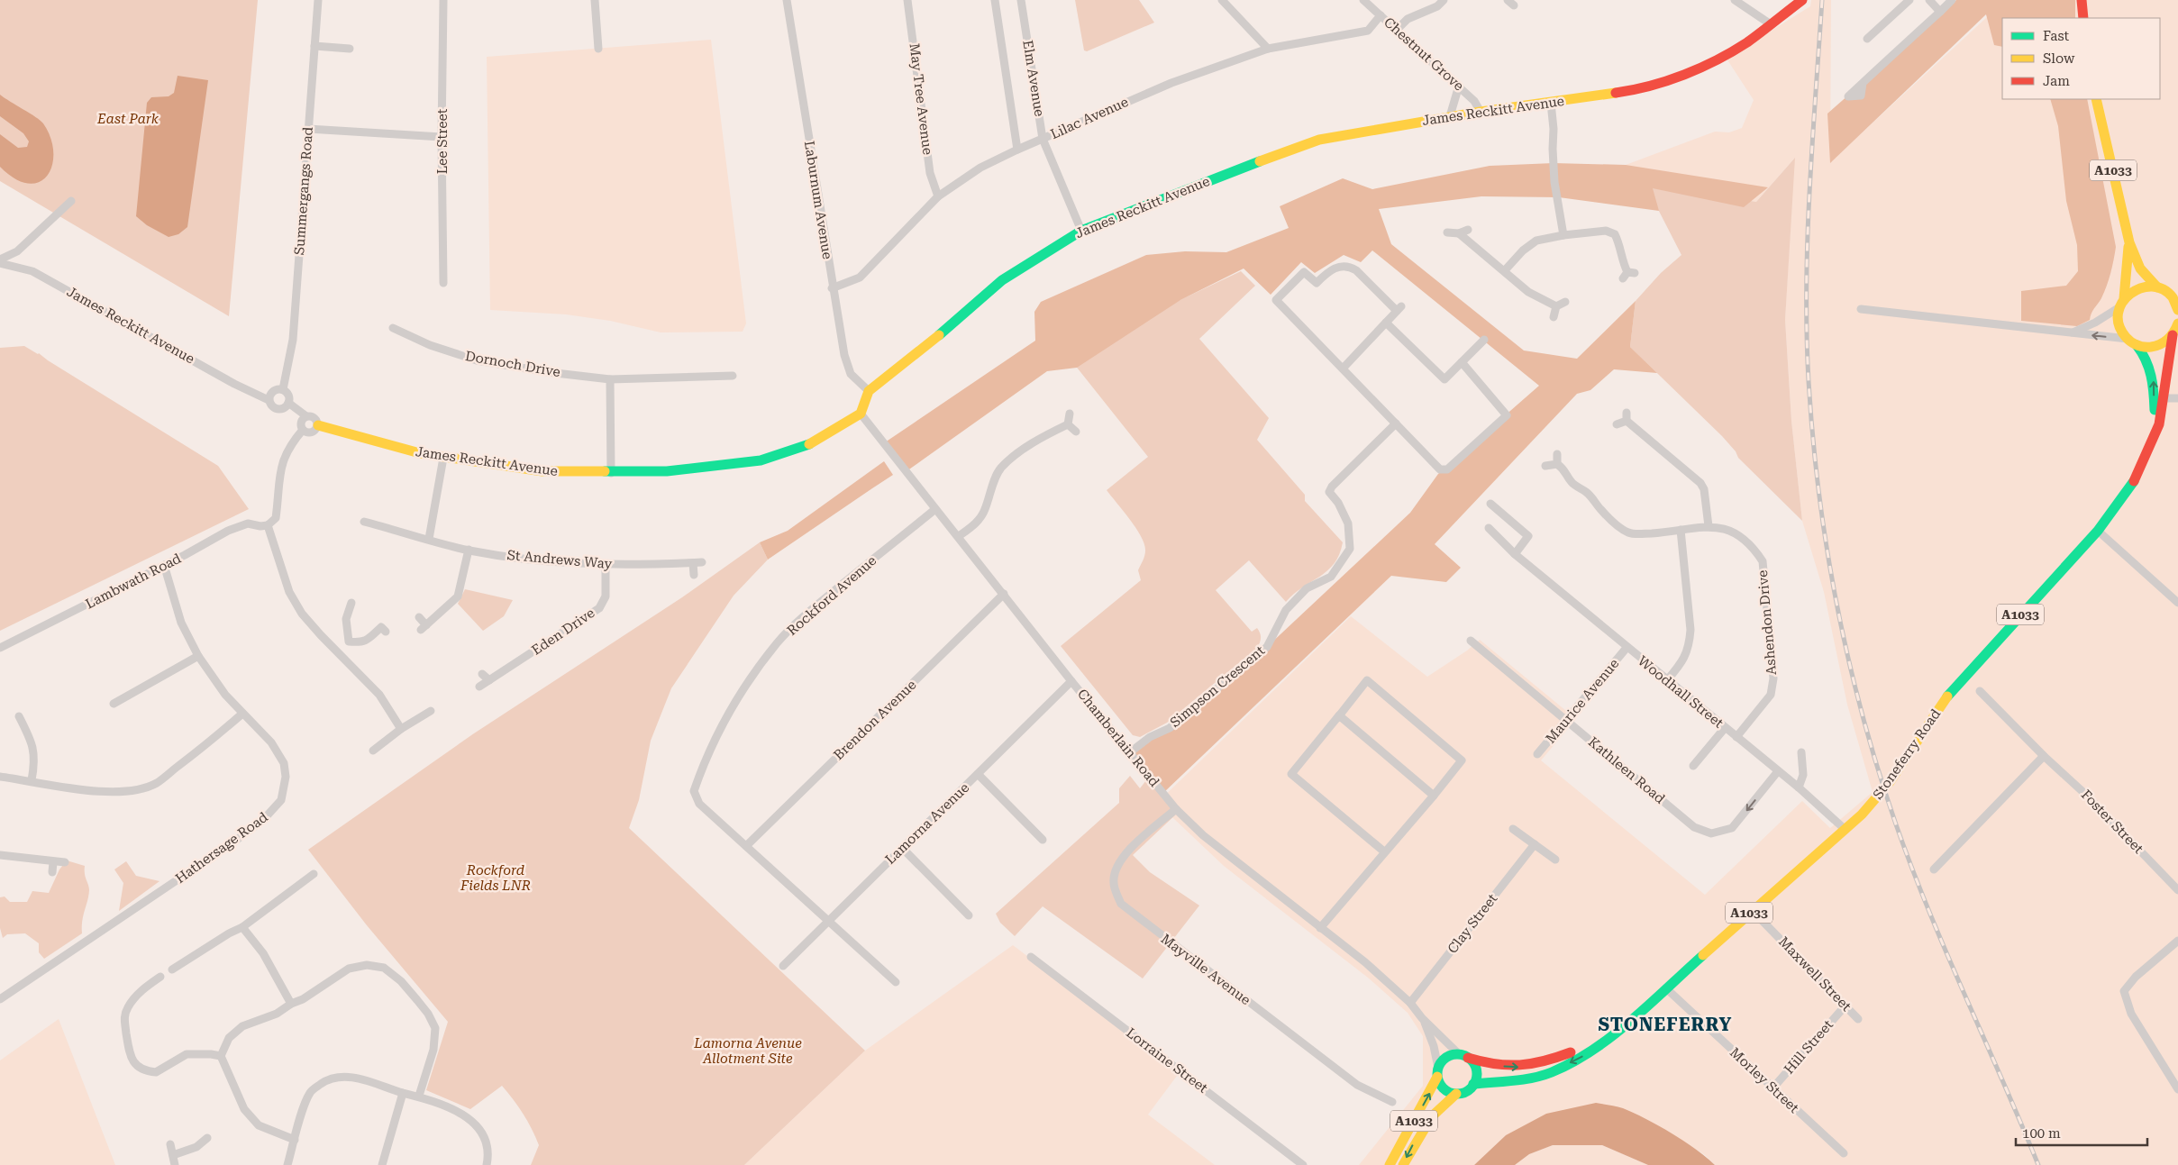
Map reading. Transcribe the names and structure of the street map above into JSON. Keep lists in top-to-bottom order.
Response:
{
  "streets": {
    "main road": ["James Reckitt Avenue", "A1033", "Stoneferry Road"],
    "street": [
      "Chestnut Grove",
      "Elm Avenue",
      "May Tree Avenue",
      "Lilac Avenue",
      "Lee Street",
      "Summergangs Road",
      "Laburnum Avenue",
      "Dornoch Drive",
      "St Andrews Way",
      "Lambwath Road",
      "Rockford Avenue",
      "Ashendon Drive",
      "Eden Drive",
      "Simpson Crescent",
      "Woodhall Street",
      "Maurice Avenue",
      "Brendon Avenue",
      "Chamberlain Road",
      "Kathleen Road",
      "Foster Street",
      "Lamorna Avenue",
      "Hathersage Road",
      "Clay Street",
      "Mayville Avenue",
      "Maxwell Street",
      "Hill Street",
      "Lorraine Street",
      "Morley Street"
    ]
  },
  "crossings": [
    ["Chestnut Grove", "James Reckitt Avenue"],
    ["Chestnut Grove", "Lilac Avenue"],
    ["Elm Avenue", "James Reckitt Avenue"],
    ["Elm Avenue", "Lilac Avenue"],
    ["May Tree Avenue", "Lilac Avenue"],
    ["James Reckitt Avenue", "Summergangs Road"],
    ["James Reckitt Avenue", "Laburnum Avenue"],
    ["James Reckitt Avenue", "Chamberlain Road"],
    ["Lilac Avenue", "Laburnum Avenue"],
    ["A1033", "Chamberlain Road"],
    ["A1033", "Stoneferry Road"],
    ["St Andrews Way", "Eden Drive"],
    ["Lambwath Road", "Hathersage Road"],
    ["Rockford Avenue", "Brendon Avenue"],
    ["Rockford Avenue", "Chamberlain Road"],
    ["Rockford Avenue", "Lamorna Avenue"],
    ["Ashendon Drive", "Woodhall Street"],
    ["Simpson Crescent", "Chamberlain Road"],
    ["Woodhall Street", "Maurice Avenue"],
    ["Woodhall Street", "Stoneferry Road"],
    ["Woodhall Street", "Kathleen Road"],
    ["Maurice Avenue", "Kathleen Road"],
    ["Brendon Avenue", "Chamberlain Road"],
    ["Chamberlain Road", "Stoneferry Road"],
    ["Chamberlain Road", "Lamorna Avenue"],
    ["Chamberlain Road", "Clay Street"],
    ["Chamberlain Road", "Mayville Avenue"],
    ["Stoneferry Road", "Maxwell Street"],
    ["Stoneferry Road", "Morley Street"],
    ["Maxwell Street", "Hill Street"],
    ["Hill Street", "Morley Street"]
  ],
  "districts": ["STONEFERRY"],
  "parks": ["East Park", "Rockford Fields LNR", "Lamorna Avenue Allotment Site"],
  "legend": ["Fast", "Slow", "Jam"],
  "scale_bar": "100 m"
}
